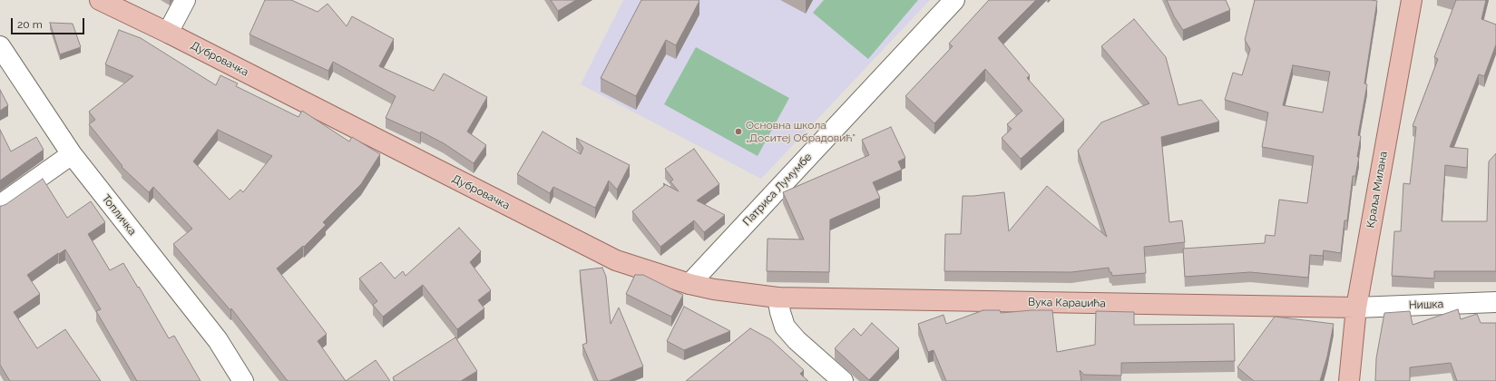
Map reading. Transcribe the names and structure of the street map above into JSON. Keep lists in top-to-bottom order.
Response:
{
  "streets": {
    "main road": ["Дубровачка", "Краља Милана", "Вука Караџића"],
    "street": ["Патриса Лумумбе", "Топличка", "Нишка"]
  },
  "crossings": [
    ["Дубровачка", "Патриса Лумумбе"],
    ["Дубровачка", "Вука Караџића"],
    ["Краља Милана", "Вука Караџића"],
    ["Краља Милана", "Нишка"],
    ["Вука Караџића", "Нишка"]
  ],
  "places": ["Основна школа „Доситеј Обрадовић”"],
  "scale_bar": "20 m"
}
